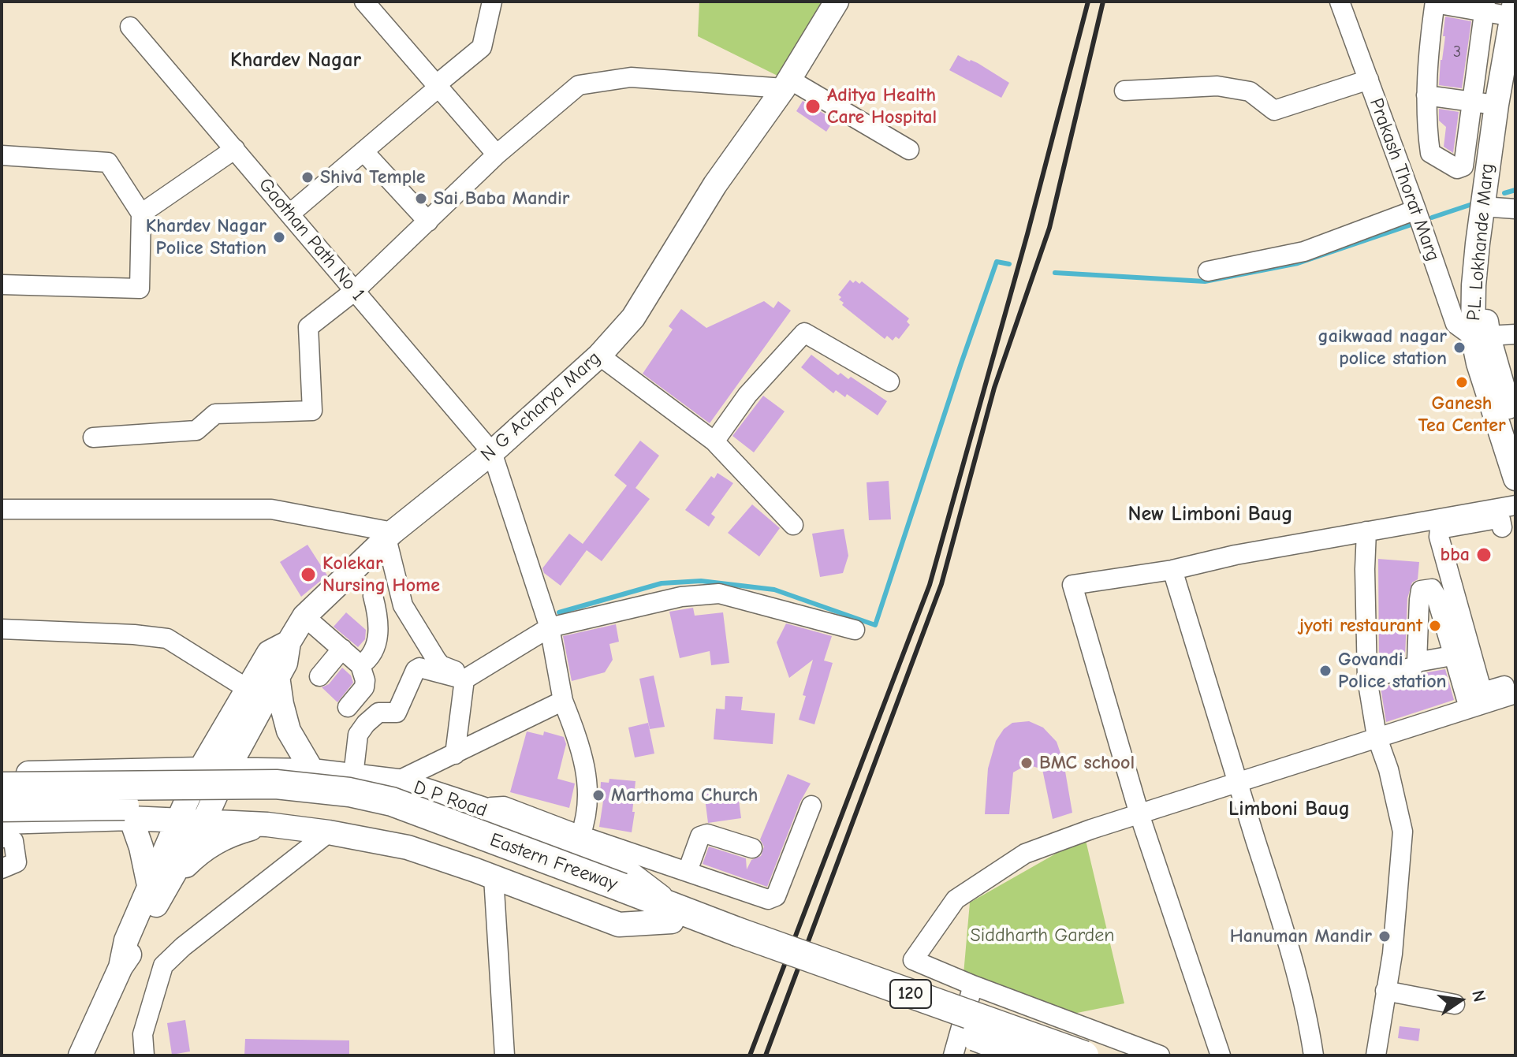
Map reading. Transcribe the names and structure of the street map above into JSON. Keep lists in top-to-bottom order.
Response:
{
  "streets": {
    "highway": ["Eastern Freeway", "120"],
    "main road": ["P.L. Lokhande Marg", "N G Acharya Marg", "D P Road"],
    "street": ["Prakash Thorat Marg", "Gaothan Path No 1"]
  },
  "crossings": [
    ["Prakash Thorat Marg", "P.L. Lokhande Marg"],
    ["Gaothan Path No 1", "N G Acharya Marg"],
    ["N G Acharya Marg", "D P Road"],
    ["D P Road", "Eastern Freeway"]
  ],
  "districts": ["Khardev Nagar", "New Limboni Baug", "Limboni Baug"],
  "parks": ["Siddharth Garden"],
  "places": [
    "Aditya Health Care Hospital",
    "Shiva Temple",
    "Sai Baba Mandir",
    "Khardev Nagar Police Station",
    "gaikwaad nagar police station",
    "Ganesh Tea Center",
    "bba",
    "Kolekar Nursing Home",
    "jyoti restaurant",
    "Govandi Police station",
    "BMC school",
    "Marthoma Church",
    "Hanuman Mandir"
  ],
  "house_numbers": ["3"],
  "north": "right"
}
